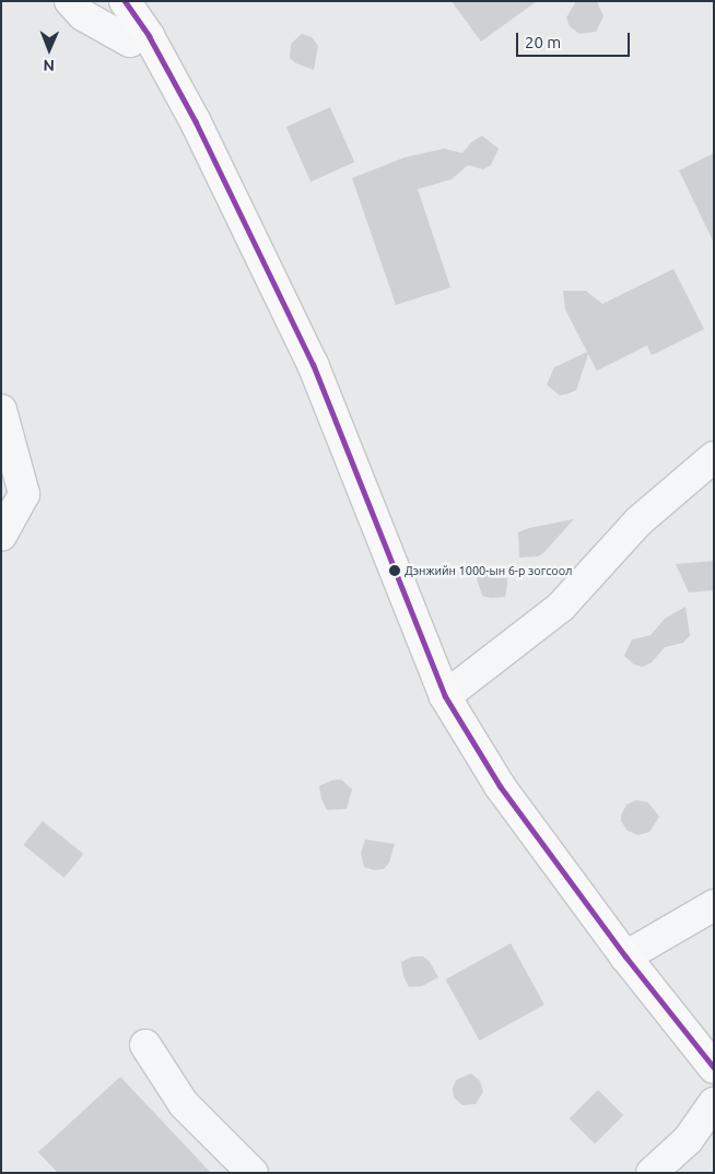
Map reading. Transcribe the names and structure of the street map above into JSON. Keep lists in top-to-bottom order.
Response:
{
  "places": ["Дэнжийн 1000-ын 6-р зогсоол"],
  "scale_bar": "20 m",
  "north": "bottom"
}
